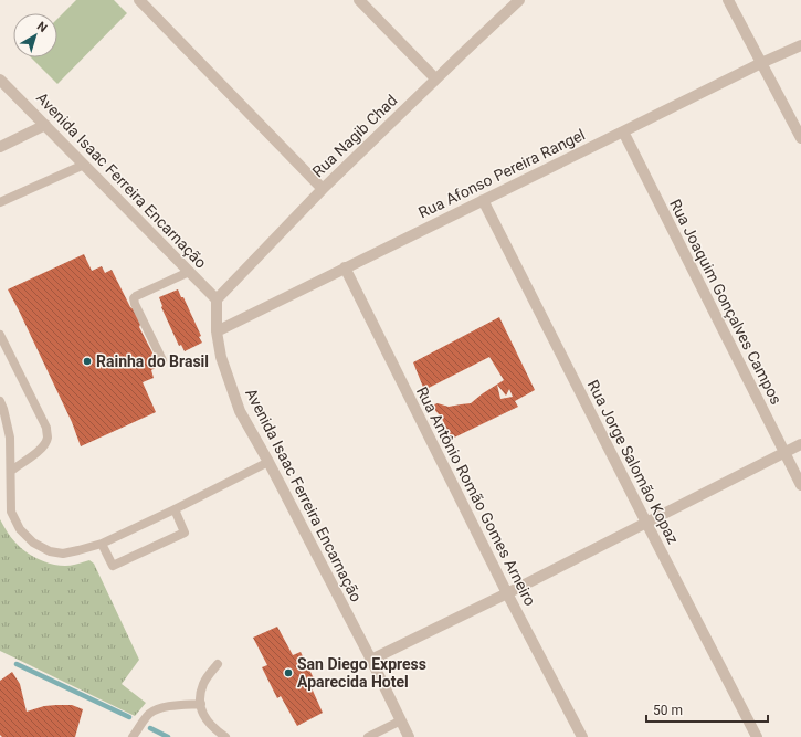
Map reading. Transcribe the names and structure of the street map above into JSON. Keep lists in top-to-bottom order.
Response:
{
  "streets": {
    "street": [
      "Rua Nagib Chad",
      "Rua Afonso Pereira Rangel",
      "Avenida Isaac Ferreira Encarnação",
      "Rua Joaquim Gonçalves Campos",
      "Rua Jorge Salomão Kopaz",
      "Rua Antônio Romão Gomes Arneiro"
    ]
  },
  "crossings": [
    ["Rua Nagib Chad", "Avenida Isaac Ferreira Encarnação"],
    ["Rua Afonso Pereira Rangel", "Avenida Isaac Ferreira Encarnação"],
    ["Rua Afonso Pereira Rangel", "Rua Joaquim Gonçalves Campos"],
    ["Rua Afonso Pereira Rangel", "Rua Jorge Salomão Kopaz"],
    ["Rua Afonso Pereira Rangel", "Rua Antônio Romão Gomes Arneiro"]
  ],
  "places": ["Rainha do Brasil", "San Diego Express Aparecida Hotel"],
  "scale_bar": "50 m",
  "north": "top right"
}
